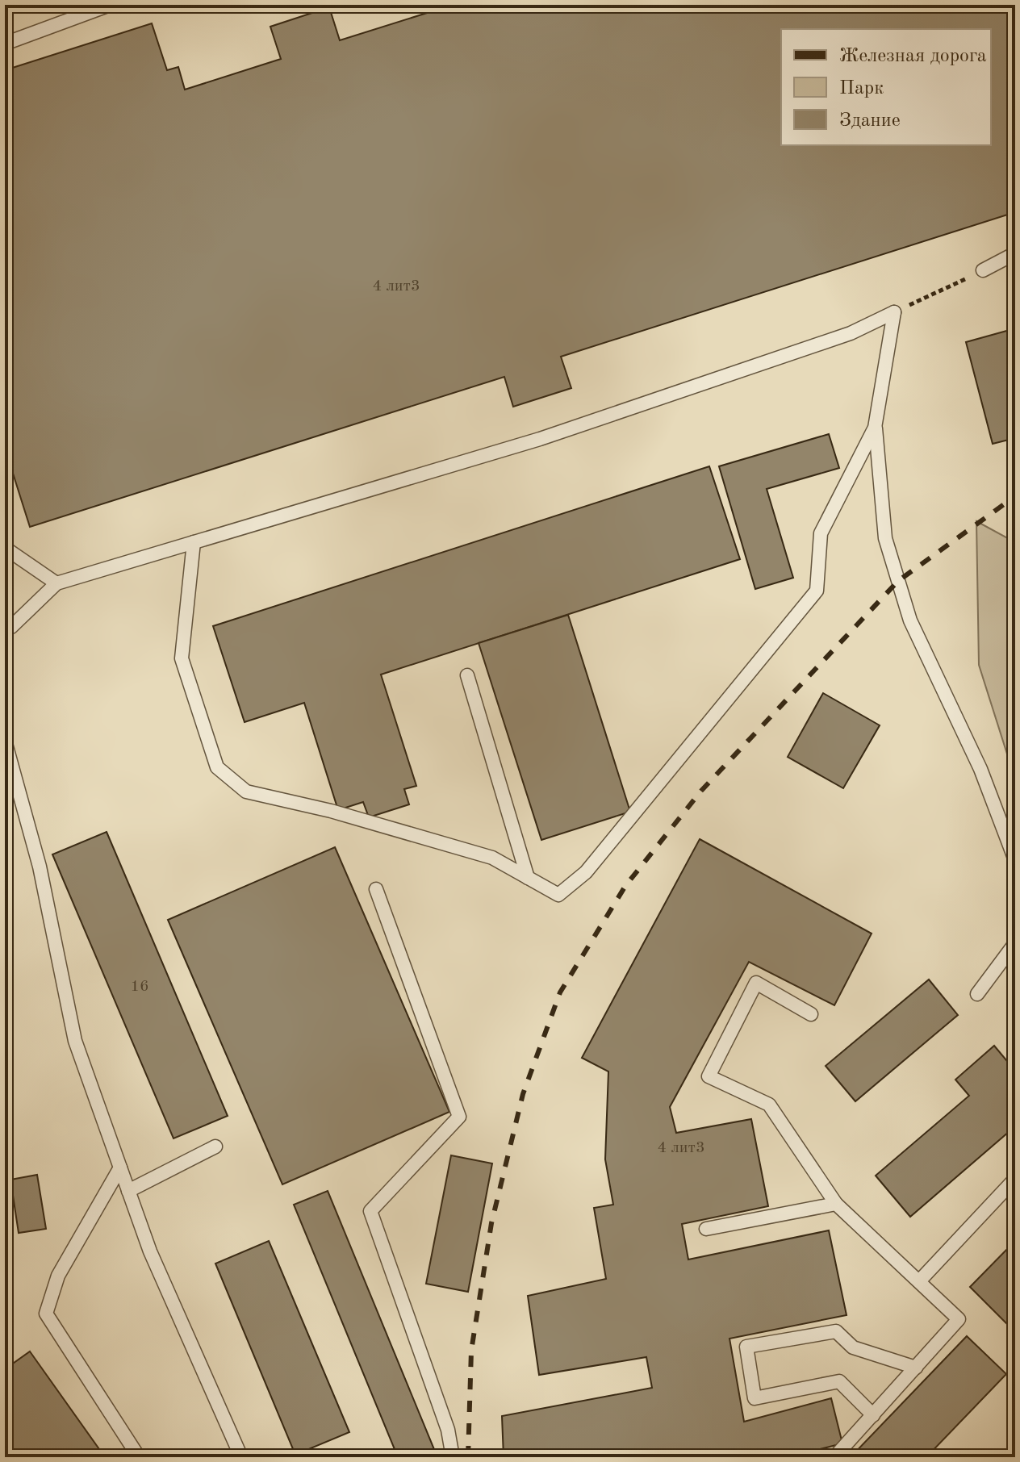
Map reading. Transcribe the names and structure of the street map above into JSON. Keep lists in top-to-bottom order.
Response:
{
  "house_numbers": ["4 лит3", "16", "4 лит3"],
  "legend": ["Железная дорога", "Парк", "Здание"]
}
